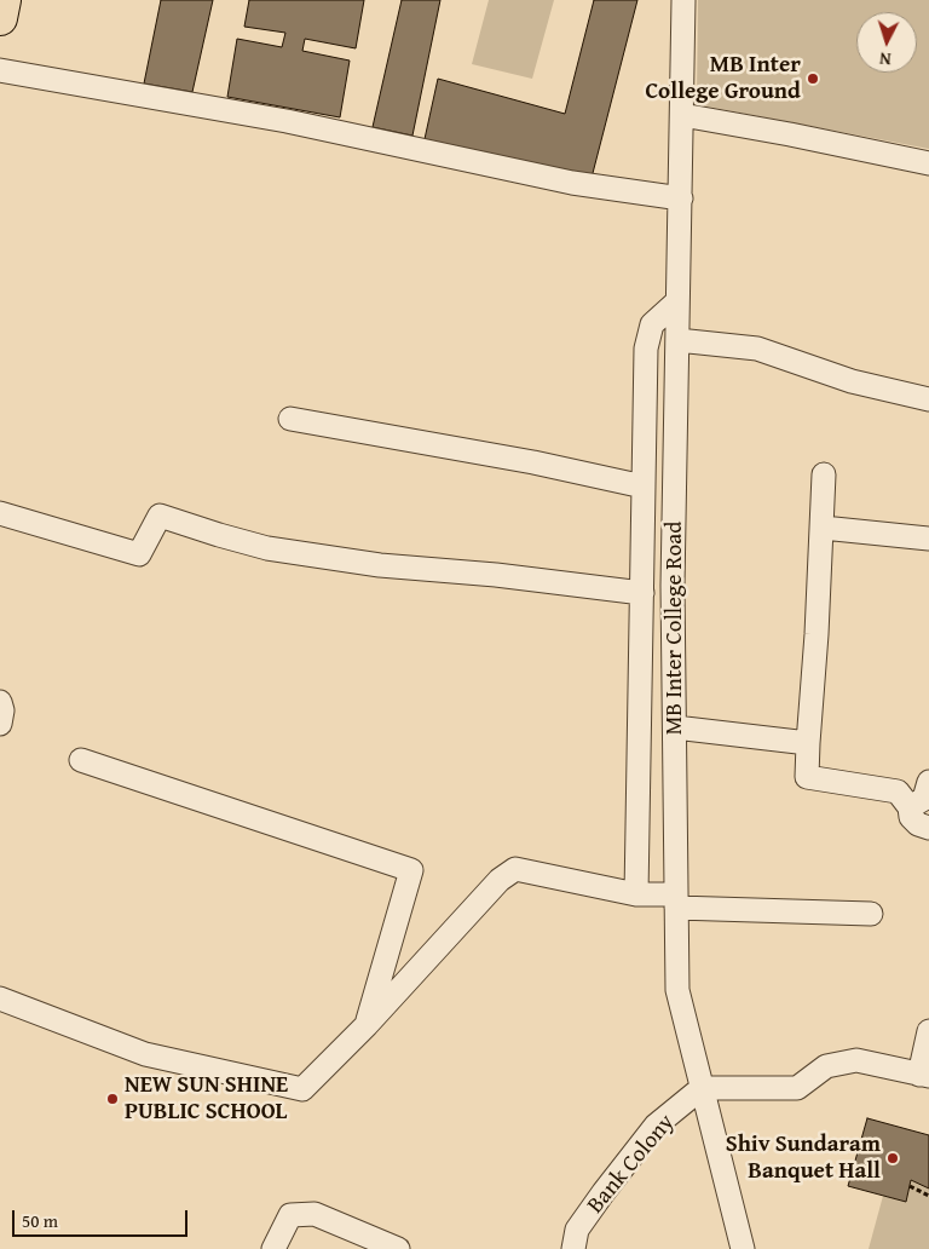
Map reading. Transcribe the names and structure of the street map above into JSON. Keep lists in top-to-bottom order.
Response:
{
  "streets": {
    "street": ["MB Inter College Road", "Bank Colony"]
  },
  "crossings": [
    ["MB Inter College Road", "Bank Colony"]
  ],
  "places": ["MB Inter College Ground", "NEW SUN SHINE PUBLIC SCHOOL", "Shiv Sundaram Banquet Hall"],
  "scale_bar": "50 m",
  "north": "bottom"
}
